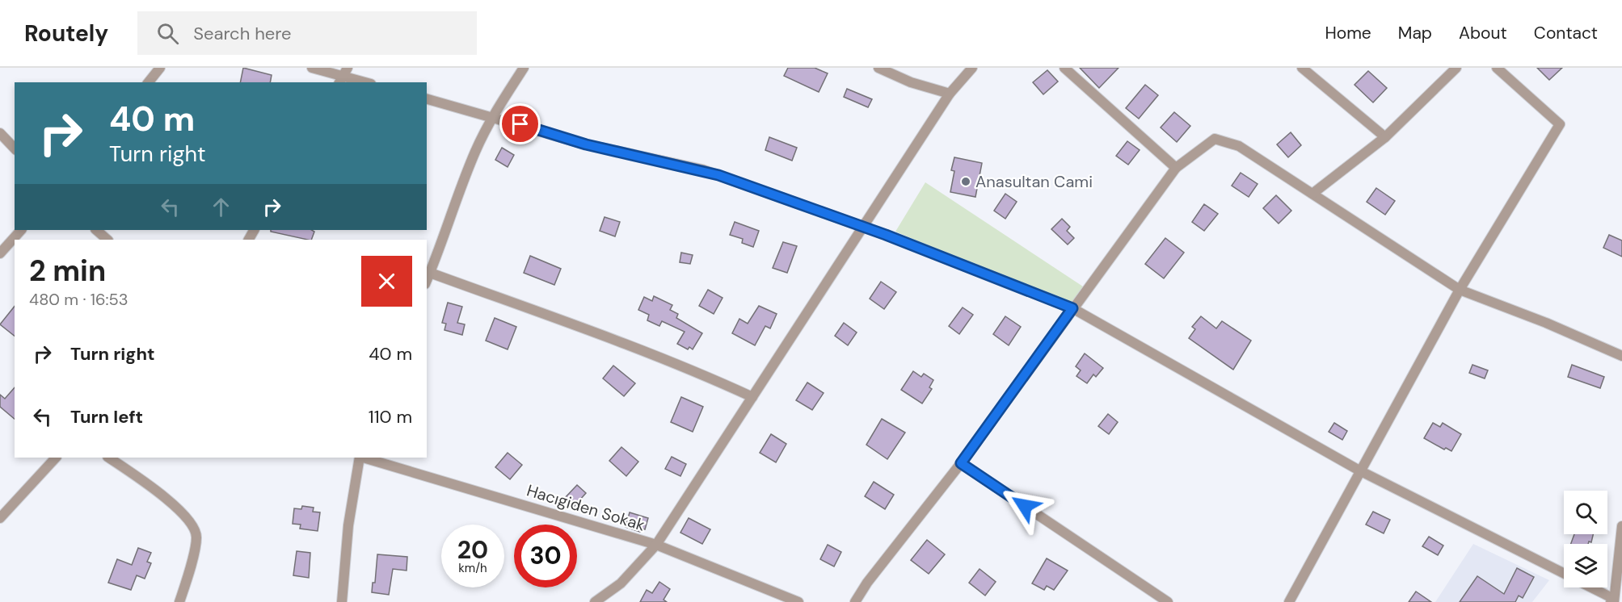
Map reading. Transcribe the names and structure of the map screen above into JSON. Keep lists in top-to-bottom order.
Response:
{
  "streets": {
    "street": ["Hacıgiden Sokak"]
  },
  "places": ["Anasultan Cami"],
  "page": {
    "header": "Routely",
    "search": "Search here",
    "nav": [
      "Home",
      "Map",
      "About",
      "Contact"
    ],
    "turn": ["40 m", "Turn right"],
    "heading": ["2 min", "480 m · 16:53"],
    "list": [
      {
        "name": "Turn right",
        "value": "40 m"
      },
      {
        "name": "Turn left",
        "value": "110 m"
      }
    ],
    "speed": "20 km/h",
    "limit": "30"
  }
}
